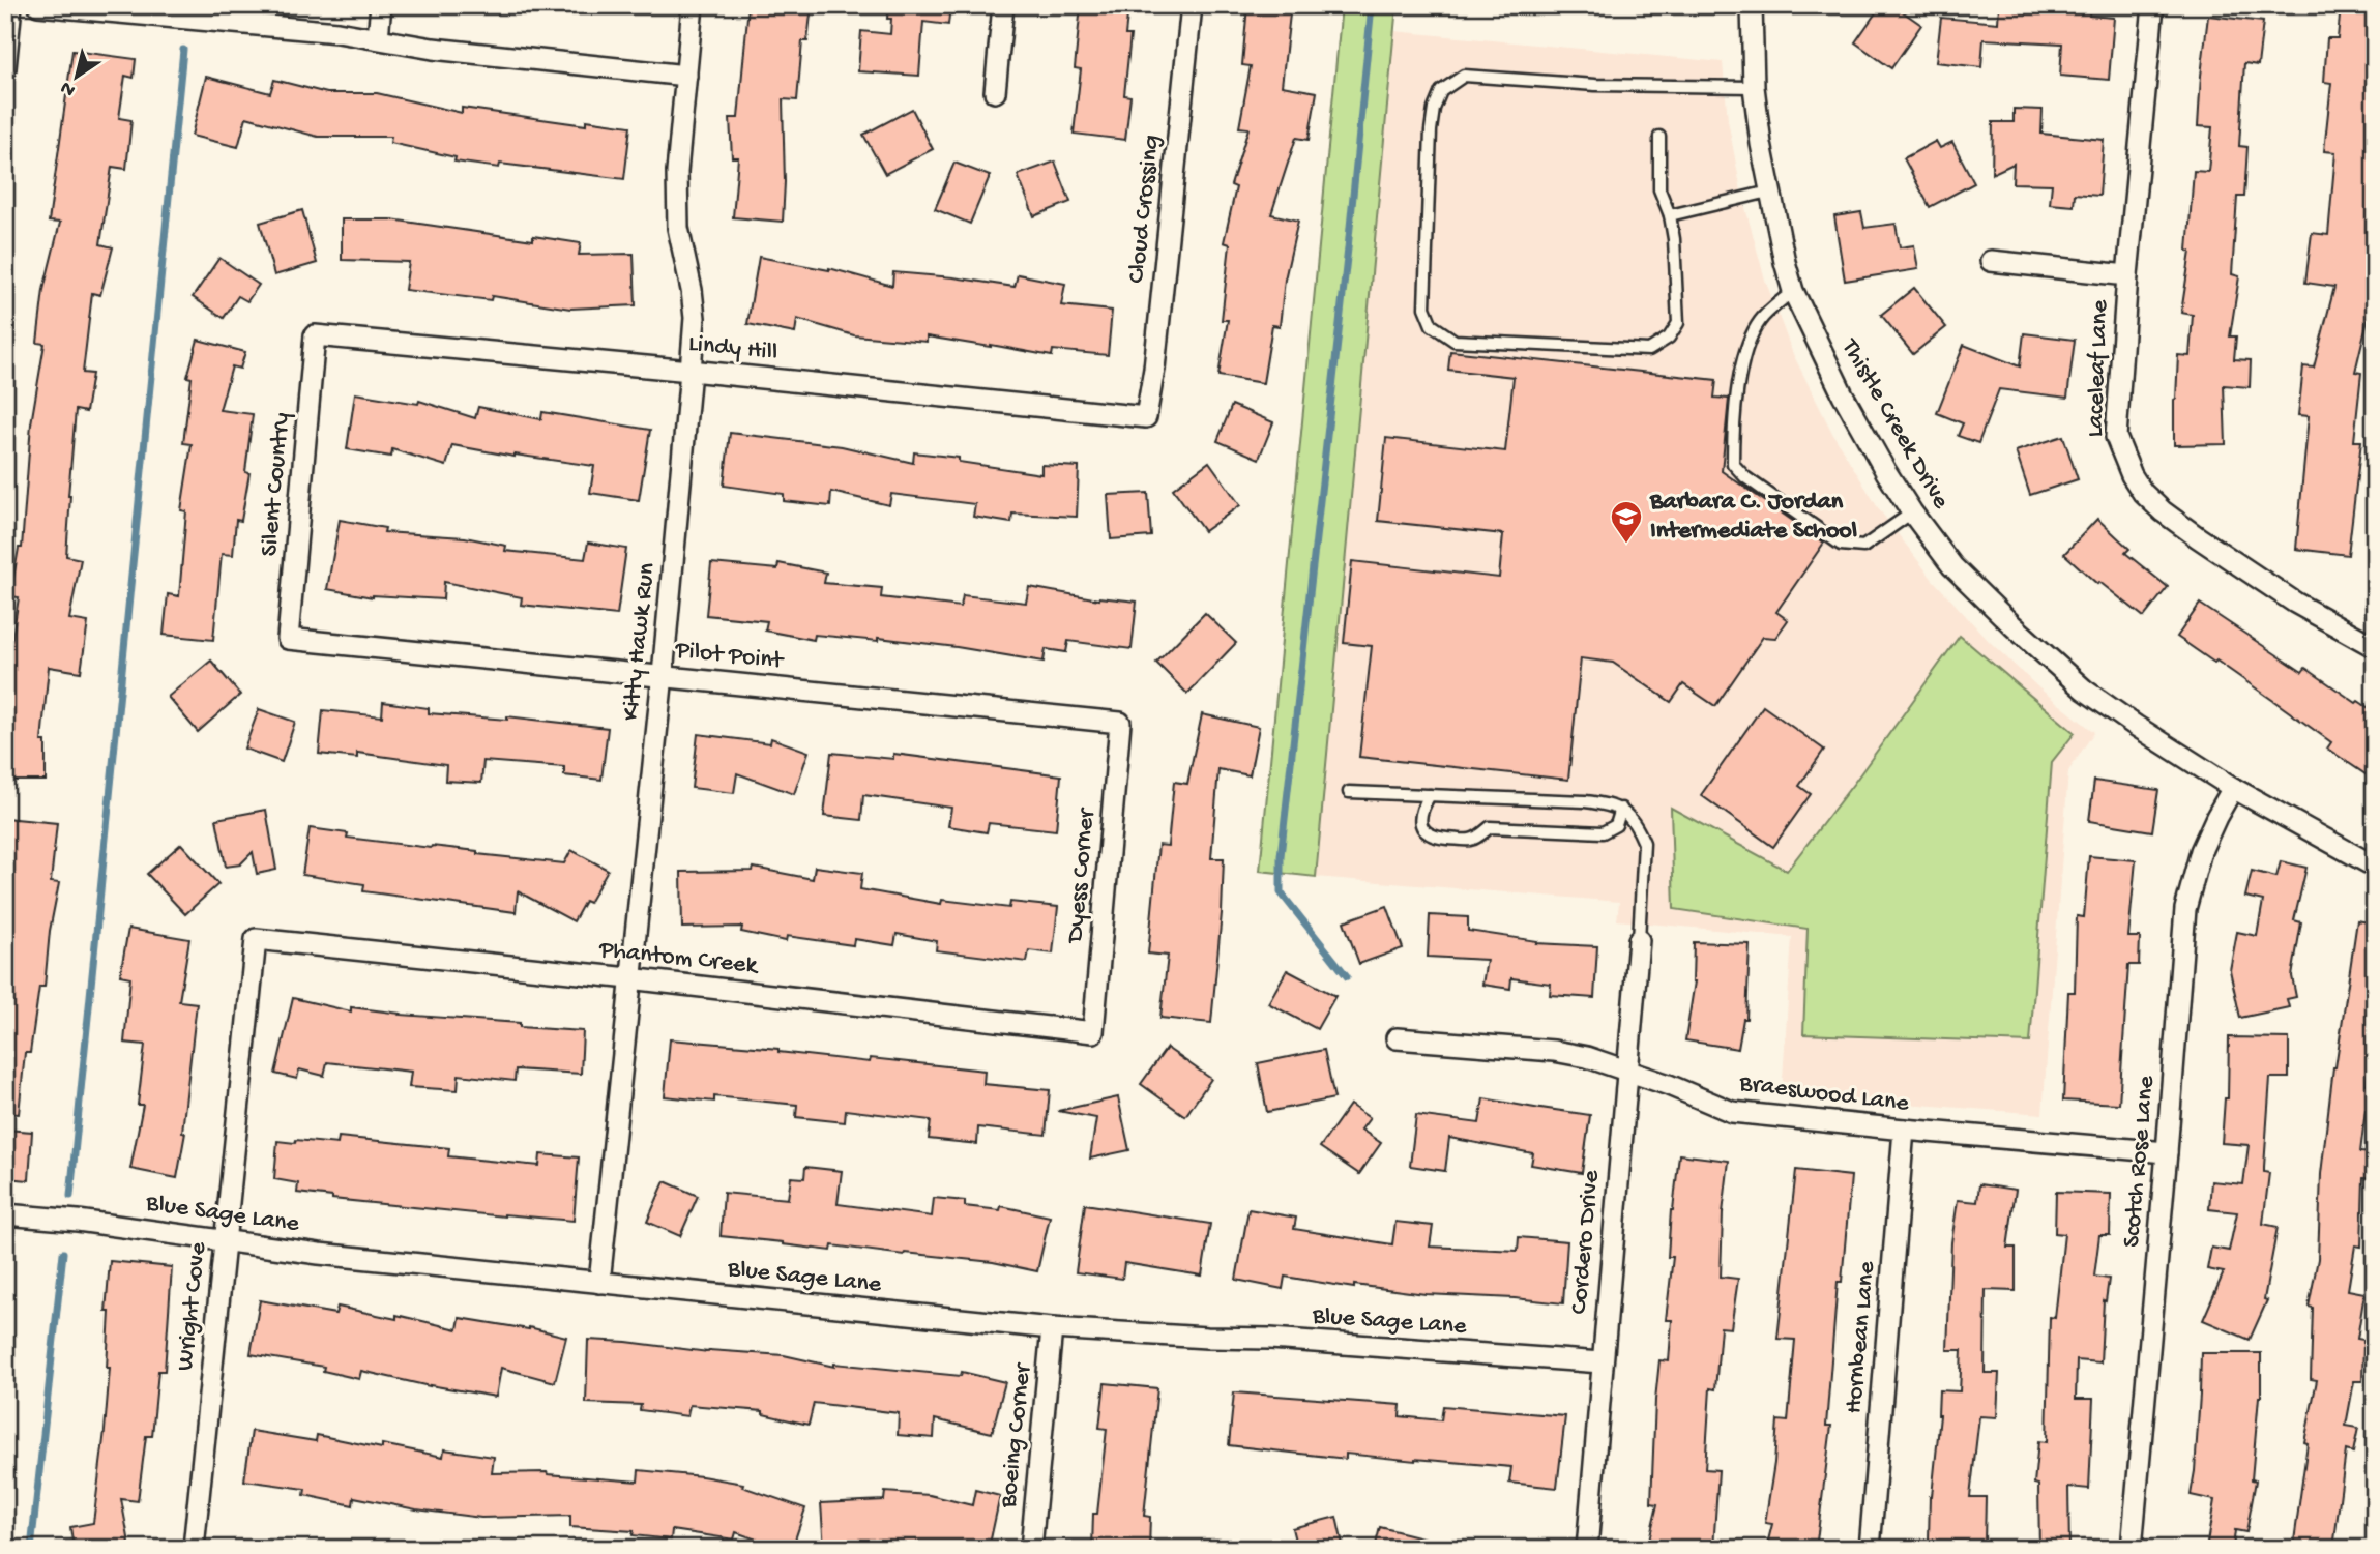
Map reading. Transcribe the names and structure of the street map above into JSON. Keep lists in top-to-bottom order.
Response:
{
  "streets": {
    "street": [
      "Cloud Crossing",
      "Lindy Hill",
      "Laceleaf Lane",
      "Thistle Creek Drive",
      "Silent Country",
      "Kitty Hawk Run",
      "Pilot Point",
      "Dyess Corner",
      "Phantom Creek",
      "Braeswood Lane",
      "Scotch Rose Lane",
      "Blue Sage Lane",
      "Cordero Drive",
      "Wright Cove",
      "Hornbean Lane",
      "Boeing Corner"
    ]
  },
  "crossings": [
    ["Cloud Crossing", "Lindy Hill"],
    ["Lindy Hill", "Silent Country"],
    ["Lindy Hill", "Kitty Hawk Run"],
    ["Thistle Creek Drive", "Scotch Rose Lane"],
    ["Silent Country", "Pilot Point"],
    ["Kitty Hawk Run", "Pilot Point"],
    ["Kitty Hawk Run", "Phantom Creek"],
    ["Kitty Hawk Run", "Blue Sage Lane"],
    ["Pilot Point", "Dyess Corner"],
    ["Dyess Corner", "Phantom Creek"],
    ["Phantom Creek", "Wright Cove"],
    ["Braeswood Lane", "Scotch Rose Lane"],
    ["Braeswood Lane", "Cordero Drive"],
    ["Braeswood Lane", "Hornbean Lane"],
    ["Blue Sage Lane", "Cordero Drive"],
    ["Blue Sage Lane", "Wright Cove"],
    ["Blue Sage Lane", "Boeing Corner"]
  ],
  "places": {
    "school or university": ["Barbara C. Jordan Intermediate School"]
  },
  "north": "bottom left"
}
